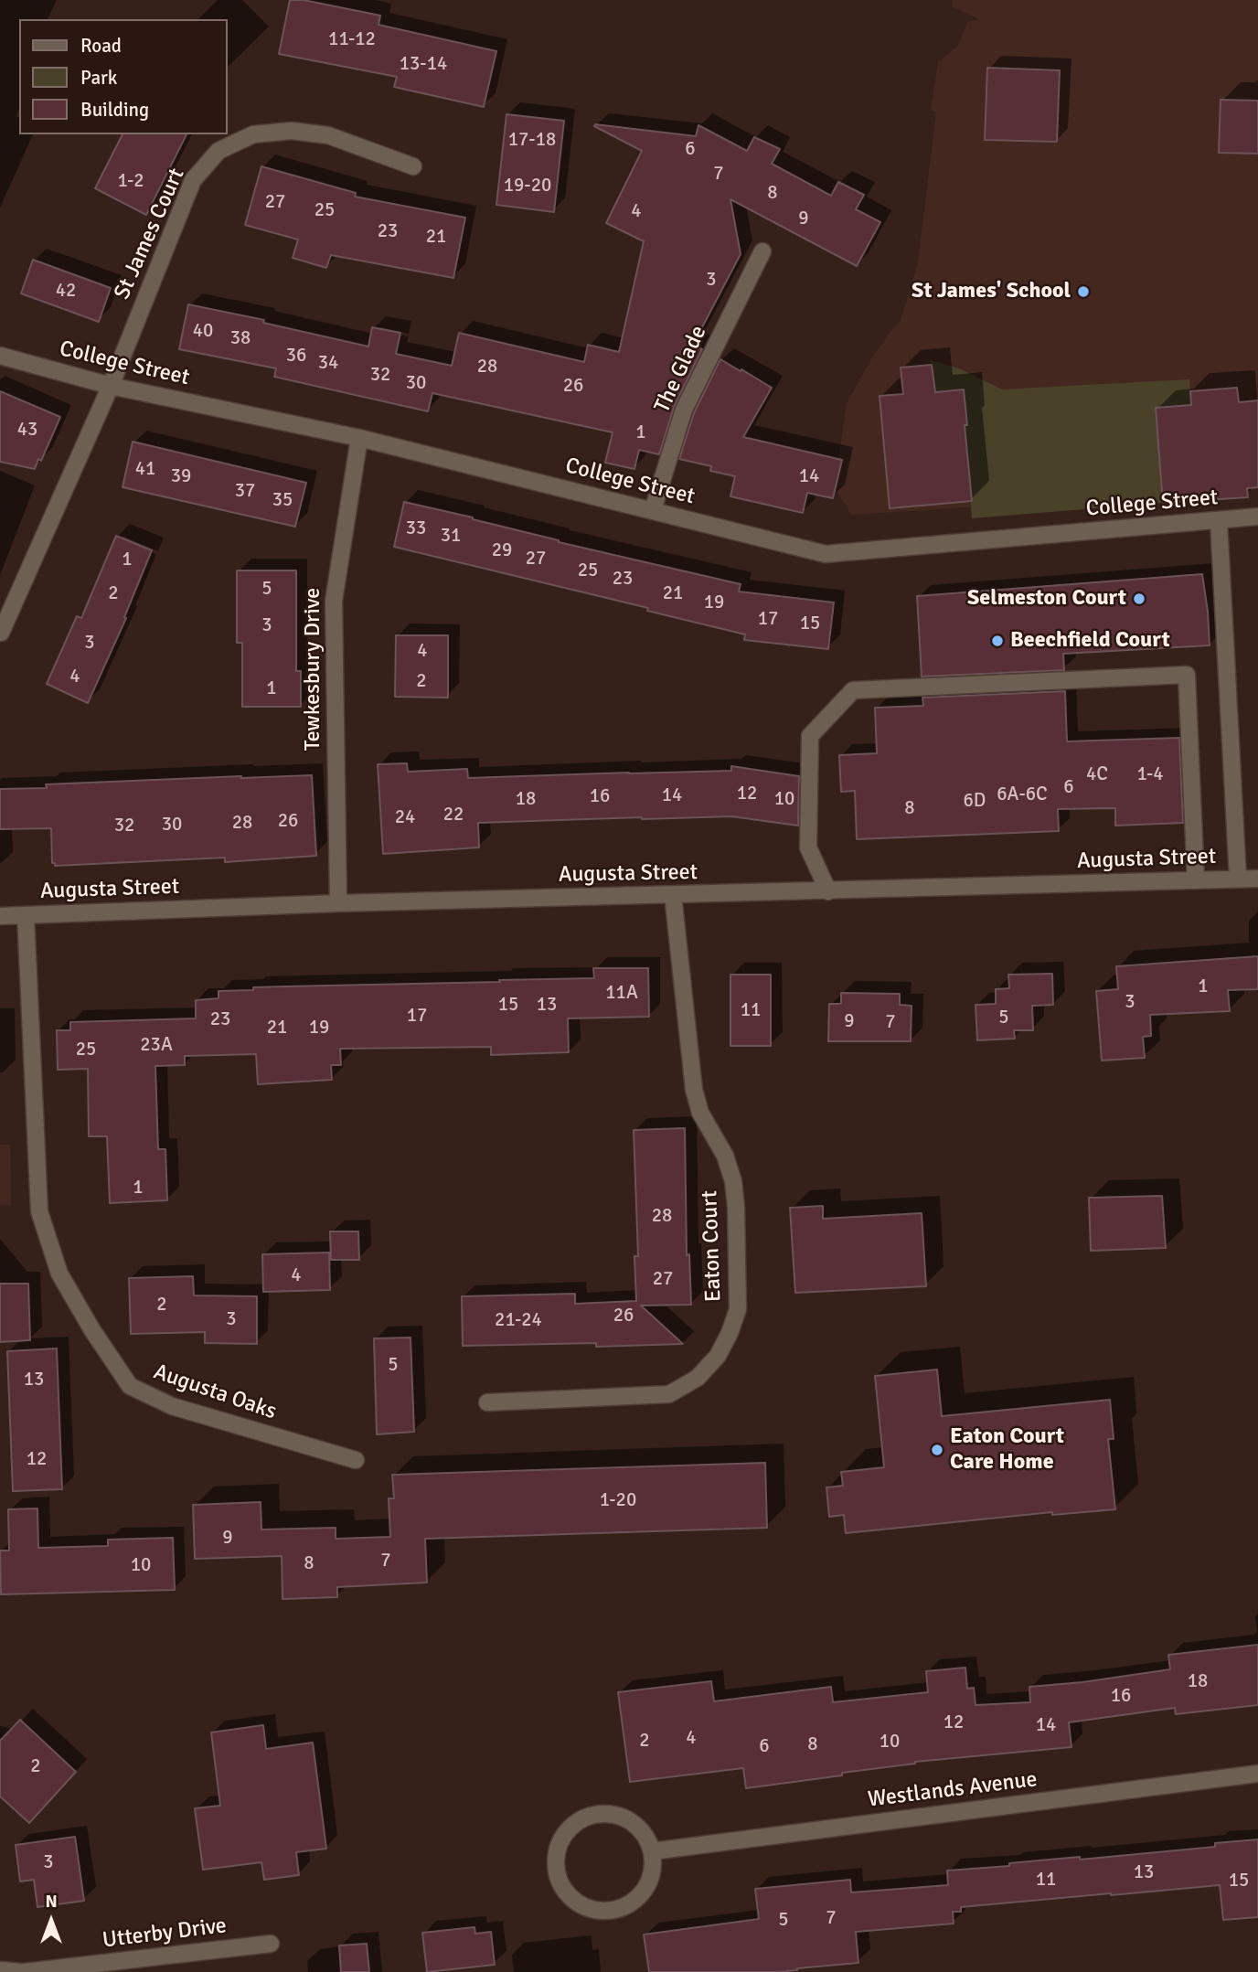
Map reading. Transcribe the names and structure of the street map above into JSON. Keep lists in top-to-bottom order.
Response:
{
  "streets": {
    "street": [
      "St James Court",
      "College Street",
      "The Glade",
      "Tewkesbury Drive",
      "Augusta Street",
      "Eaton Court",
      "Augusta Oaks",
      "Westlands Avenue",
      "Utterby Drive"
    ]
  },
  "crossings": [
    ["St James Court", "College Street"],
    ["College Street", "The Glade"],
    ["College Street", "Tewkesbury Drive"],
    ["Tewkesbury Drive", "Augusta Street"],
    ["Augusta Street", "Eaton Court"],
    ["Augusta Street", "Augusta Oaks"]
  ],
  "places": [
    "St James' School",
    "Selmeston Court",
    "Beechfield Court",
    "Eaton Court Care Home"
  ],
  "house_numbers": [
    "11-12",
    "13-14",
    "17-18",
    "6",
    "7",
    "1-2",
    "19-20",
    "8",
    "27",
    "25",
    "4",
    "9",
    "23",
    "21",
    "3",
    "42",
    "40",
    "38",
    "36",
    "34",
    "28",
    "32",
    "30",
    "26",
    "43",
    "1",
    "41",
    "39",
    "14",
    "37",
    "35",
    "33",
    "31",
    "29",
    "27",
    "1",
    "25",
    "23",
    "5",
    "2",
    "21",
    "19",
    "17",
    "15",
    "3",
    "3",
    "4",
    "4",
    "2",
    "1",
    "4C",
    "1-4",
    "6",
    "12",
    "6A-6C",
    "14",
    "16",
    "18",
    "10",
    "6D",
    "8",
    "22",
    "24",
    "26",
    "28",
    "30",
    "32",
    "1",
    "11A",
    "3",
    "15",
    "13",
    "11",
    "17",
    "5",
    "23",
    "9",
    "7",
    "21",
    "19",
    "23A",
    "25",
    "1",
    "28",
    "4",
    "27",
    "2",
    "26",
    "3",
    "21-24",
    "5",
    "13",
    "12",
    "1-20",
    "9",
    "7",
    "8",
    "10",
    "18",
    "16",
    "12",
    "14",
    "4",
    "2",
    "10",
    "8",
    "6",
    "2",
    "3",
    "13",
    "11",
    "15",
    "7",
    "5"
  ],
  "legend": ["Road", "Park", "Building"],
  "north": "top"
}
